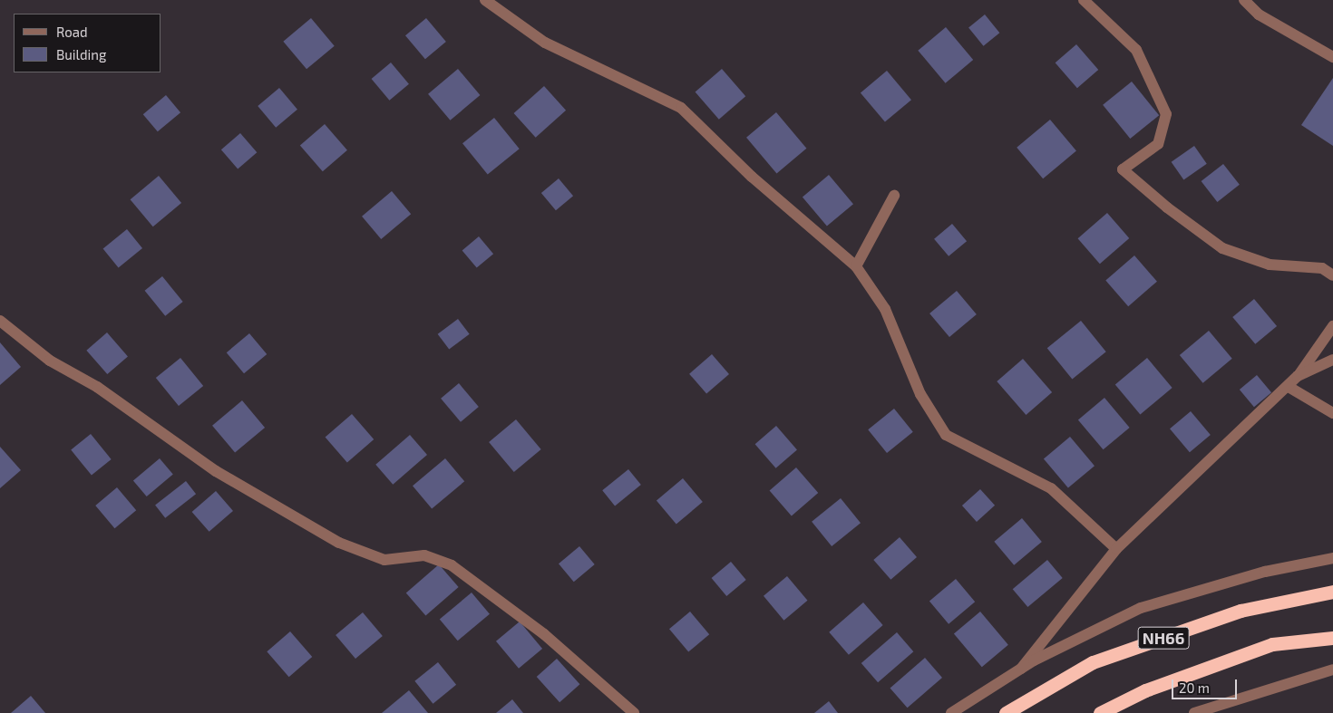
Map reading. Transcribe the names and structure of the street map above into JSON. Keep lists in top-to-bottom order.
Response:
{
  "streets": {
    "highway": ["NH66"]
  },
  "legend": ["Road", "Building"],
  "scale_bar": "20 m"
}
